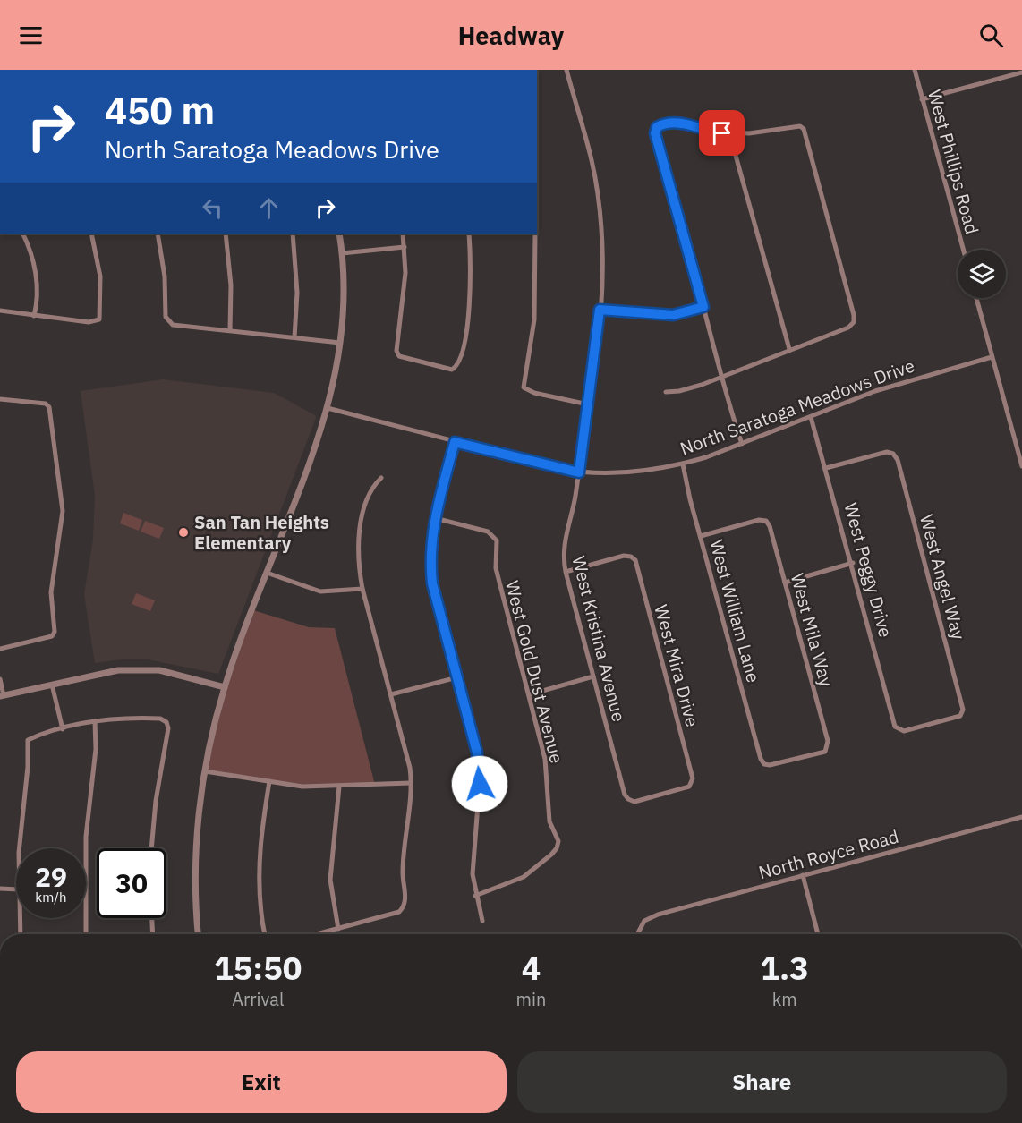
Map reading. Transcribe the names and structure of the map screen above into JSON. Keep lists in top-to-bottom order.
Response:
{
  "streets": {
    "street": [
      "West Phillips Road",
      "North Saratoga Meadows Drive",
      "West Peggy Drive",
      "West Angel Way",
      "West William Lane",
      "West Mila Way",
      "West Kristina Avenue",
      "West Mira Drive",
      "West Gold Dust Avenue",
      "North Royce Road"
    ]
  },
  "crossings": [
    ["North Saratoga Meadows Drive", "West Peggy Drive"],
    ["North Saratoga Meadows Drive", "West William Lane"],
    ["North Saratoga Meadows Drive", "West Kristina Avenue"],
    ["West Peggy Drive", "West Angel Way"],
    ["West William Lane", "West Mila Way"],
    ["West Kristina Avenue", "West Mira Drive"]
  ],
  "places": ["San Tan Heights Elementary"],
  "page": {
    "header": "Headway",
    "turn": ["450 m", "North Saratoga Meadows Drive"],
    "speed": "29 km/h",
    "limit": "30",
    "eta": [
      "15:50",
      "Arrival",
      "4",
      "min",
      "1.3",
      "km"
    ],
    "buttons": ["Exit", "Share"]
  }
}
